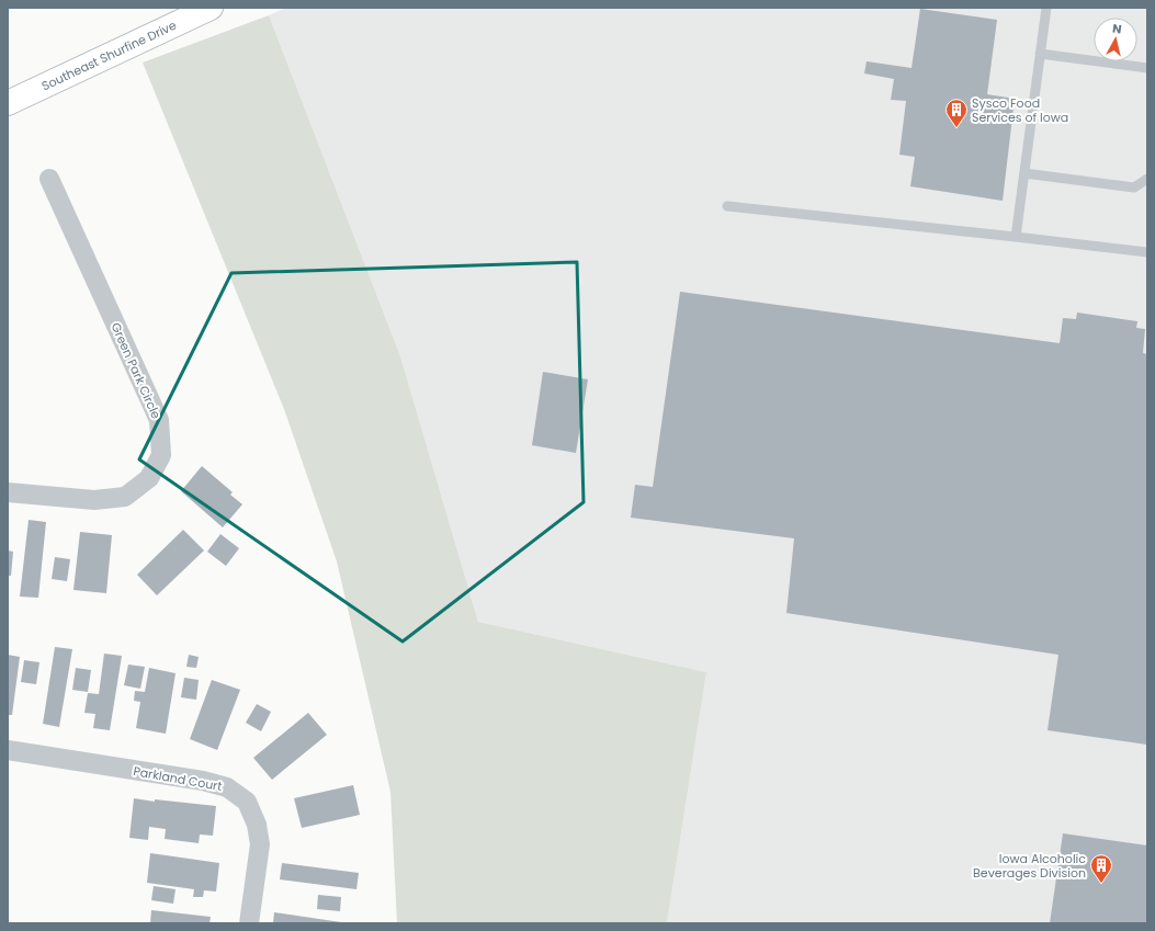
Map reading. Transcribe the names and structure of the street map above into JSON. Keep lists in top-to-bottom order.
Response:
{
  "streets": {
    "street": ["Southeast Shurfine Drive", "Green Park Circle", "Parkland Court"]
  },
  "places": {
    "building": ["Sysco Food Services of Iowa", "Iowa Alcoholic Beverages Division"]
  },
  "north": "top"
}
